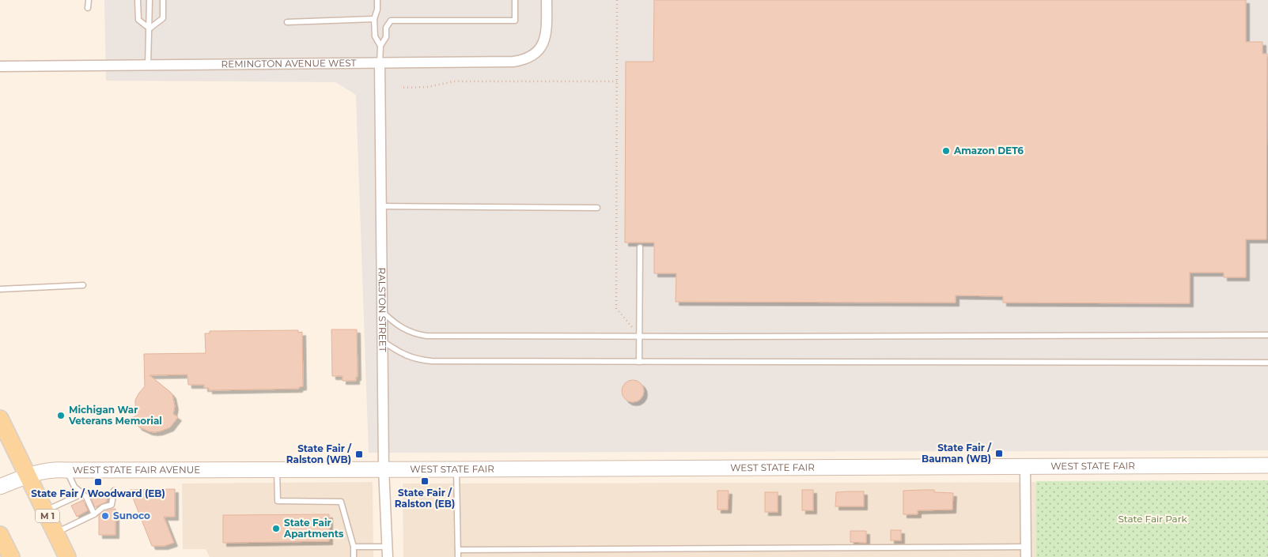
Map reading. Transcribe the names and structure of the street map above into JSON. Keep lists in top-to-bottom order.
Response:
{
  "streets": {
    "main road": ["M 1"],
    "street": [
      "REMINGTON AVENUE WEST",
      "RALSTON STREET",
      "WEST STATE FAIR",
      "WEST STATE FAIR AVENUE"
    ]
  },
  "crossings": [
    ["REMINGTON AVENUE WEST", "RALSTON STREET"],
    ["RALSTON STREET", "WEST STATE FAIR"],
    ["WEST STATE FAIR", "WEST STATE FAIR AVENUE"],
    ["WEST STATE FAIR AVENUE", "M 1"]
  ],
  "parks": ["State Fair Park"],
  "places": {
    "other": [
      "Amazon DET6",
      "Michigan War Veterans Memorial",
      "Sunoco",
      "State Fair Apartments"
    ],
    "transit": [
      "State Fair / Bauman (WB)",
      "State Fair / Ralston (WB)",
      "State Fair / Ralston (EB)",
      "State Fair / Woodward (EB)"
    ]
  }
}
